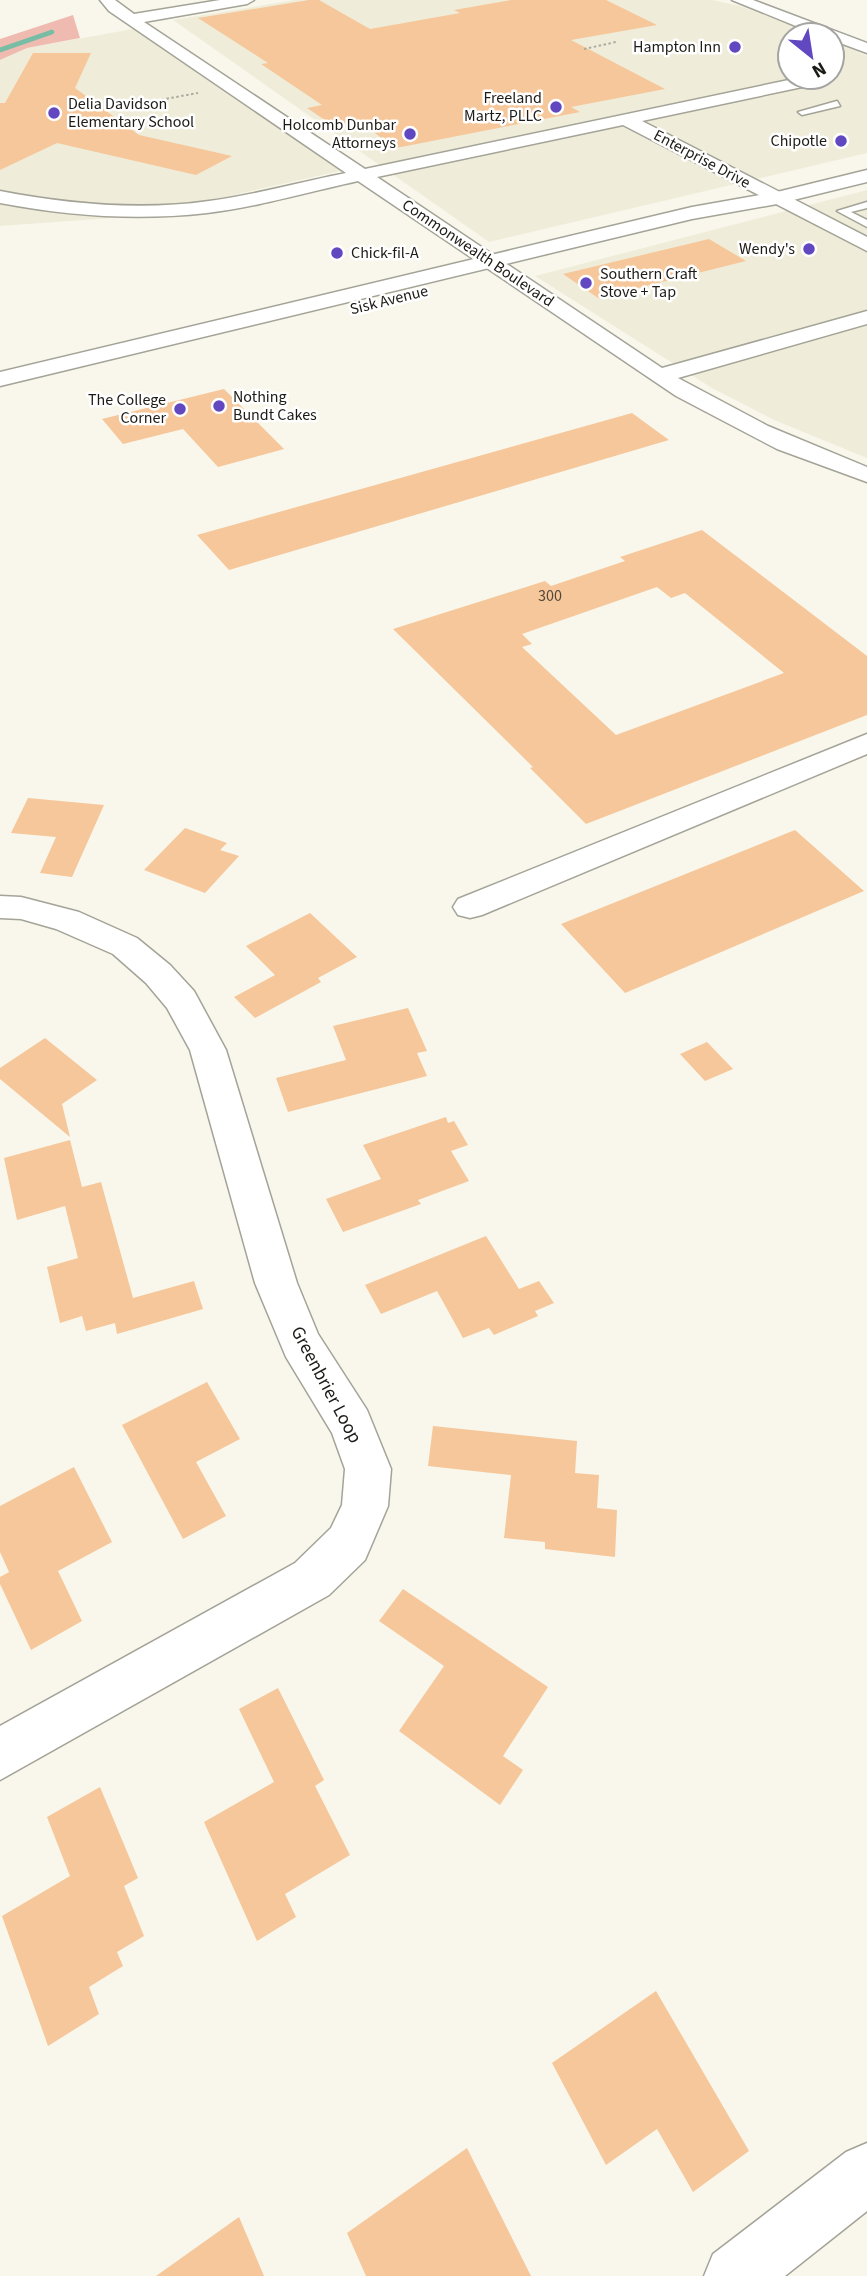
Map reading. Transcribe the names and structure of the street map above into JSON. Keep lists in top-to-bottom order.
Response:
{
  "streets": {
    "street": [
      "Enterprise Drive",
      "Commonwealth Boulevard",
      "Sisk Avenue",
      "Greenbrier Loop"
    ]
  },
  "crossings": [
    ["Enterprise Drive", "Sisk Avenue"],
    ["Commonwealth Boulevard", "Sisk Avenue"]
  ],
  "places": [
    "Hampton Inn",
    "Freeland Martz, PLLC",
    "Delia Davidson Elementary School",
    "Holcomb Dunbar Attorneys",
    "Chipotle",
    "Wendy's",
    "Chick-fil-A",
    "Southern Craft Stove + Tap",
    "Nothing Bundt Cakes",
    "The College Corner"
  ],
  "house_numbers": ["300"],
  "north": "bottom right"
}
